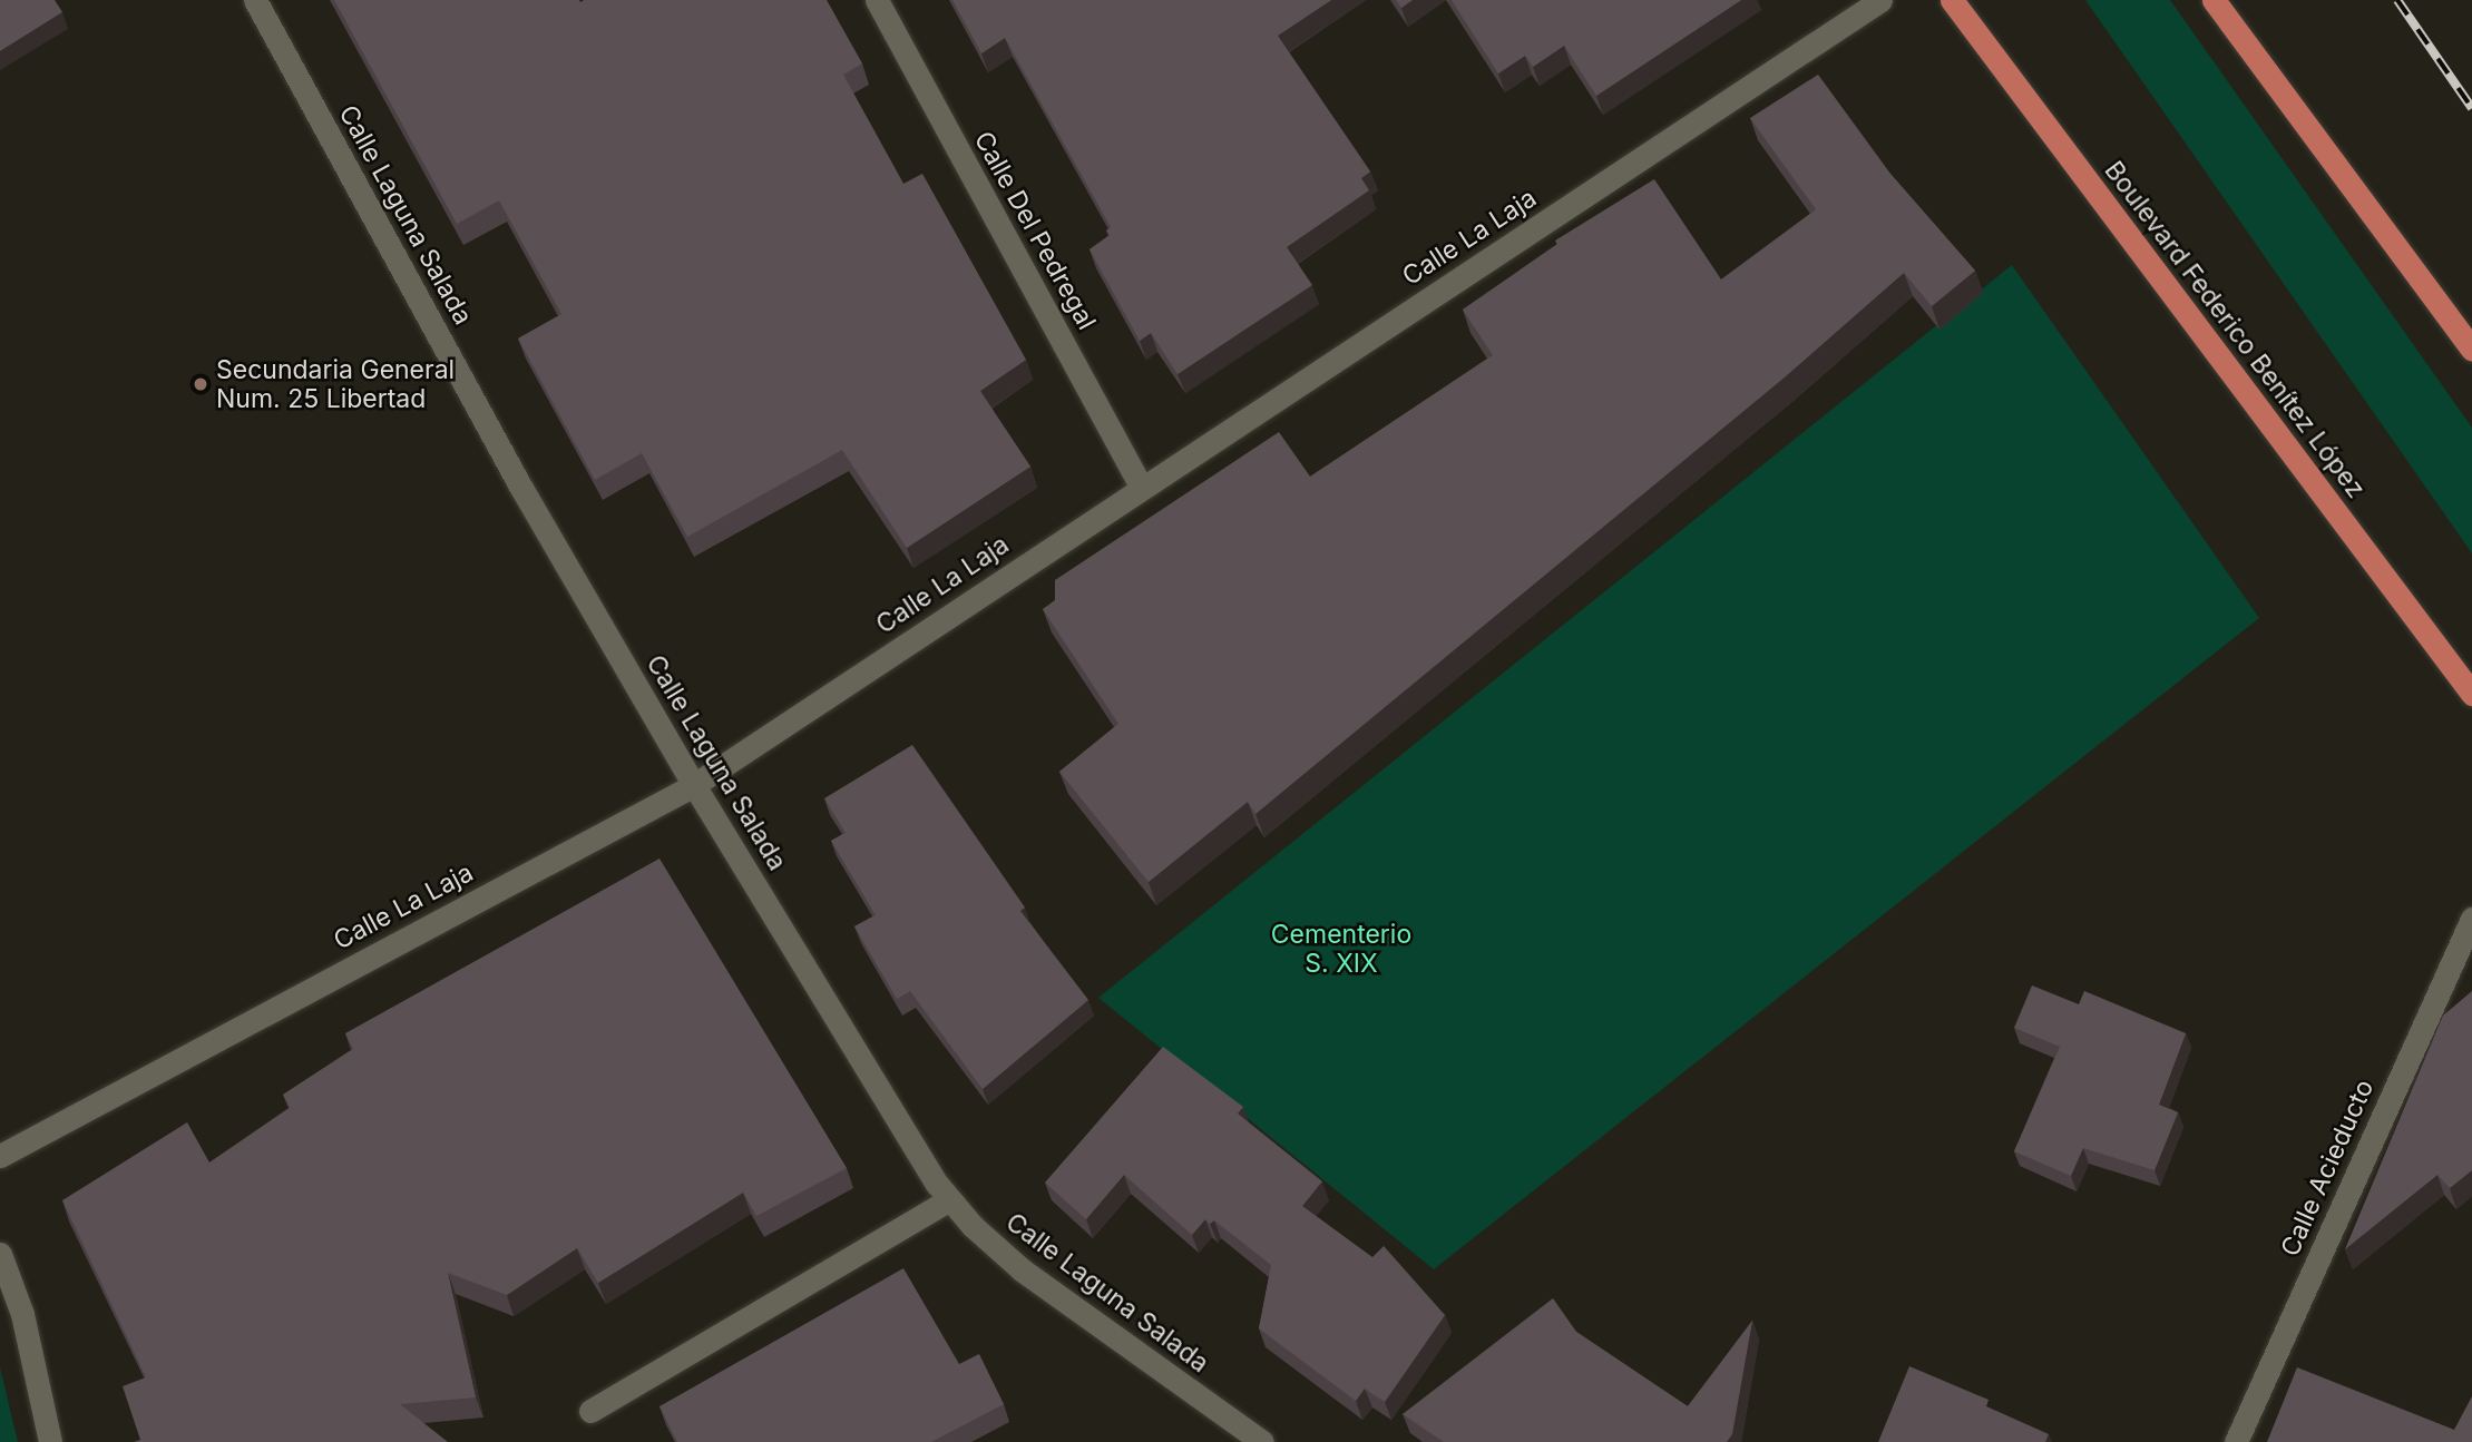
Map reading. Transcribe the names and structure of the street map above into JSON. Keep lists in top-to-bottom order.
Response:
{
  "streets": {
    "main road": ["Boulevard Federico Benítez López"],
    "street": [
      "Calle Laguna Salada",
      "Calle Del Pedregal",
      "Calle La Laja",
      "Calle Acieducto"
    ]
  },
  "crossings": [
    ["Calle Laguna Salada", "Calle La Laja"],
    ["Calle Del Pedregal", "Calle La Laja"]
  ],
  "parks": ["Cementerio S. XIX"],
  "places": ["Secundaria General Num. 25 Libertad"]
}
